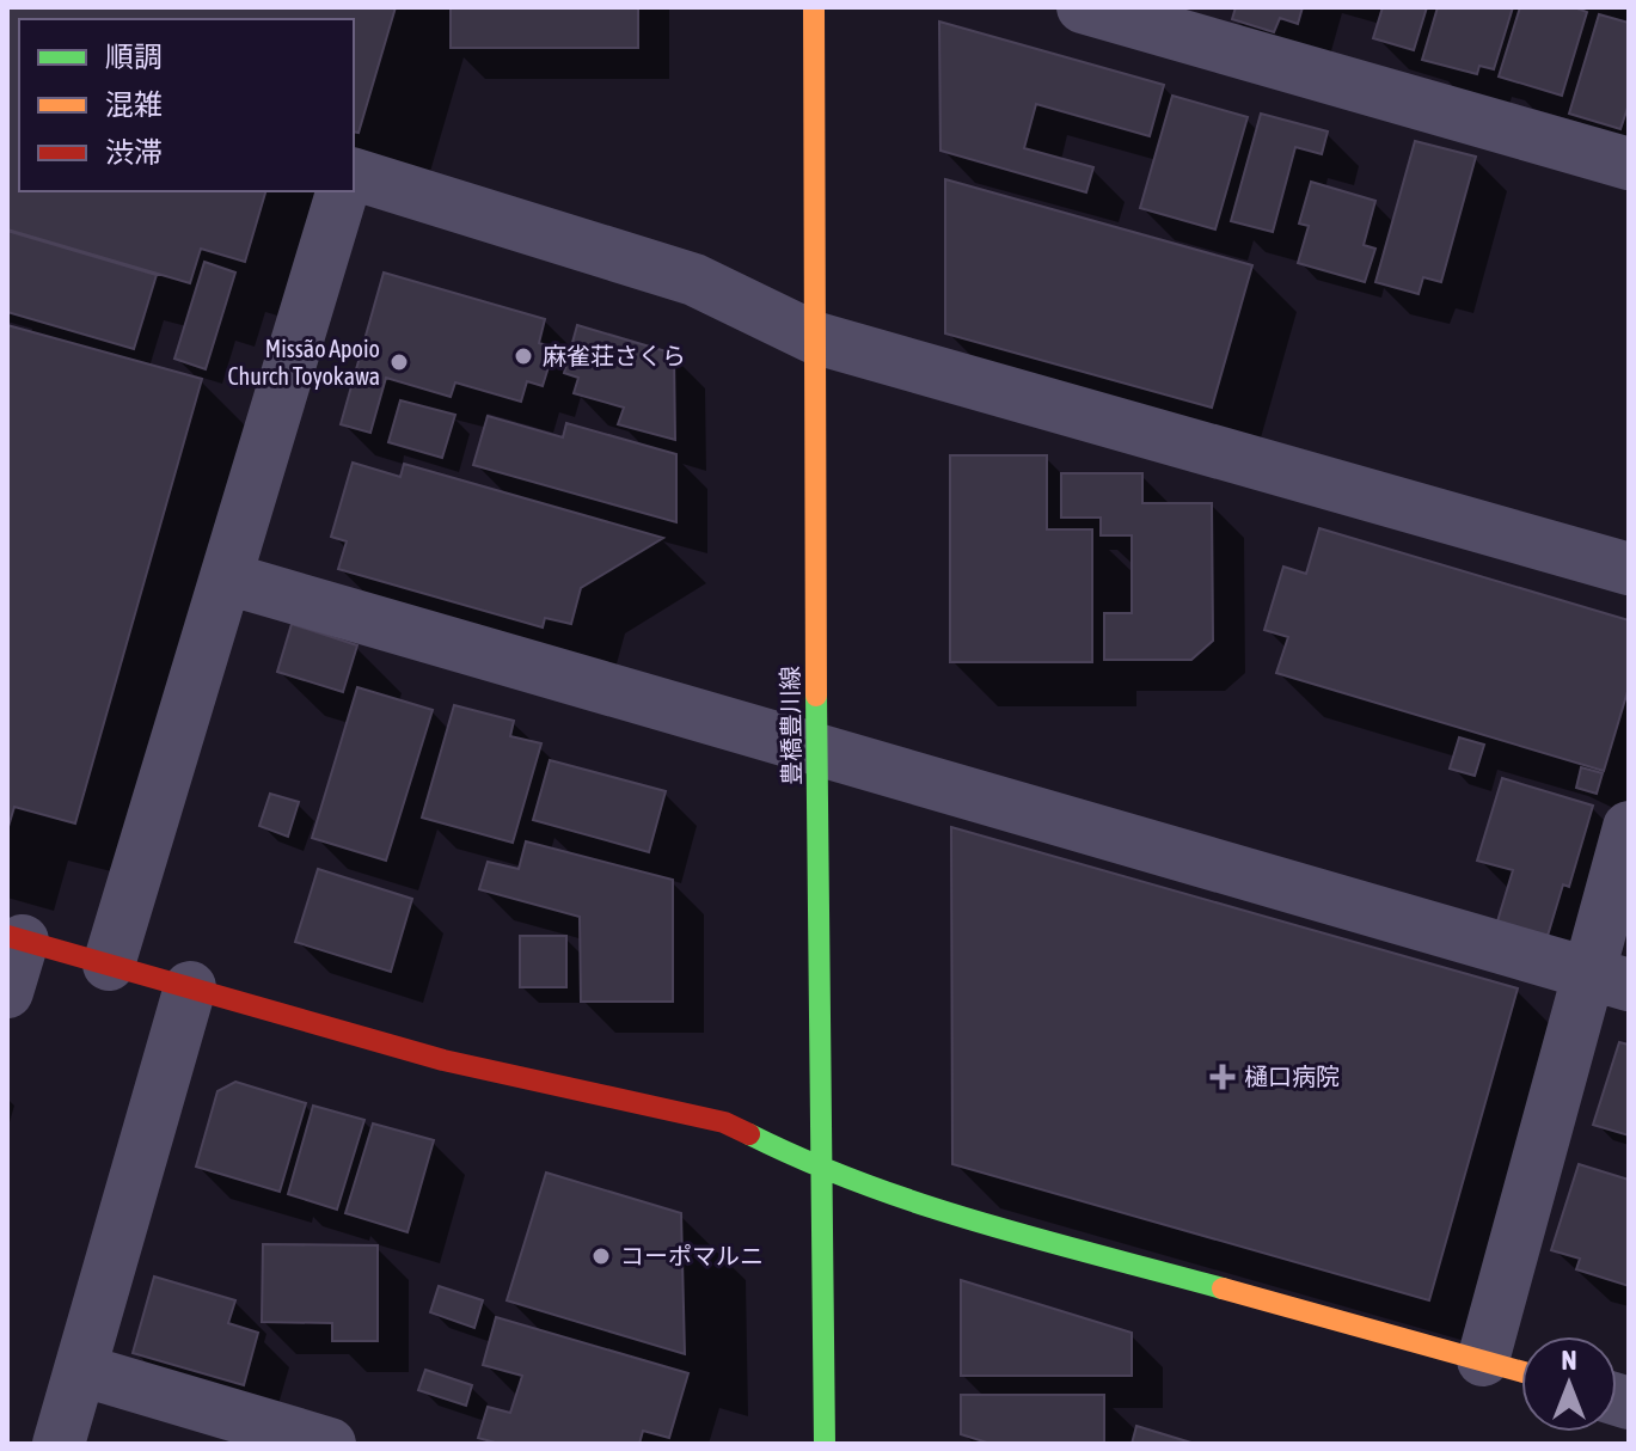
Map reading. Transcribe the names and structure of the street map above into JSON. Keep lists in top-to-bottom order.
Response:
{
  "streets": {
    "street": ["豊橋豊川線"]
  },
  "places": {
    "other": ["麻雀荘さくら", "Missão Apoio Church Toyokawa", "コーポマルニ"],
    "health": ["樋口病院"]
  },
  "legend": ["順調", "混雑", "渋滞"],
  "north": "top"
}
